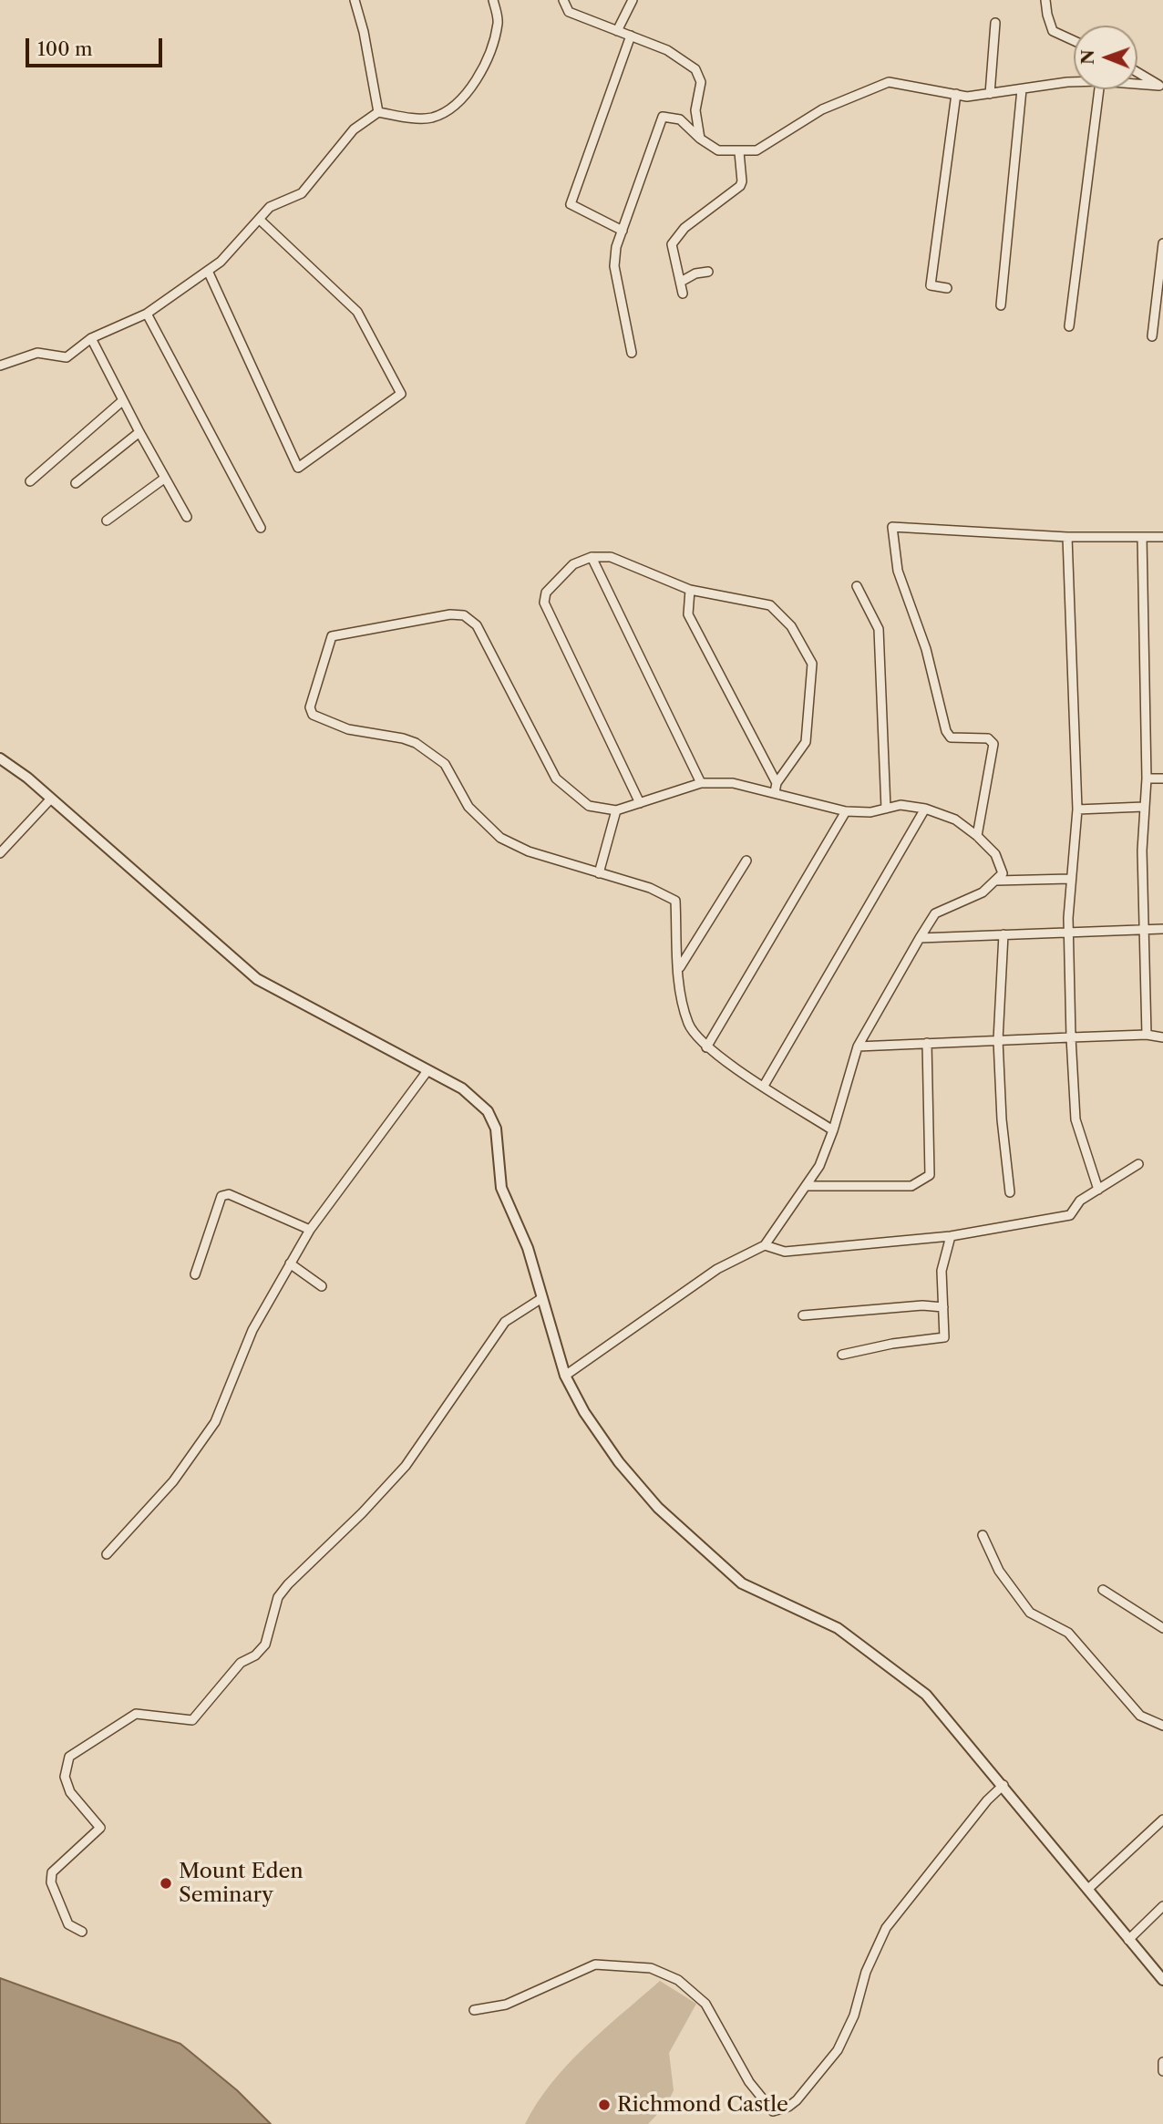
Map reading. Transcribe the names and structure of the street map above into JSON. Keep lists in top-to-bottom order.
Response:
{
  "places": ["Mount Eden Seminary", "Richmond Castle"],
  "scale_bar": "100 m",
  "north": "left"
}
